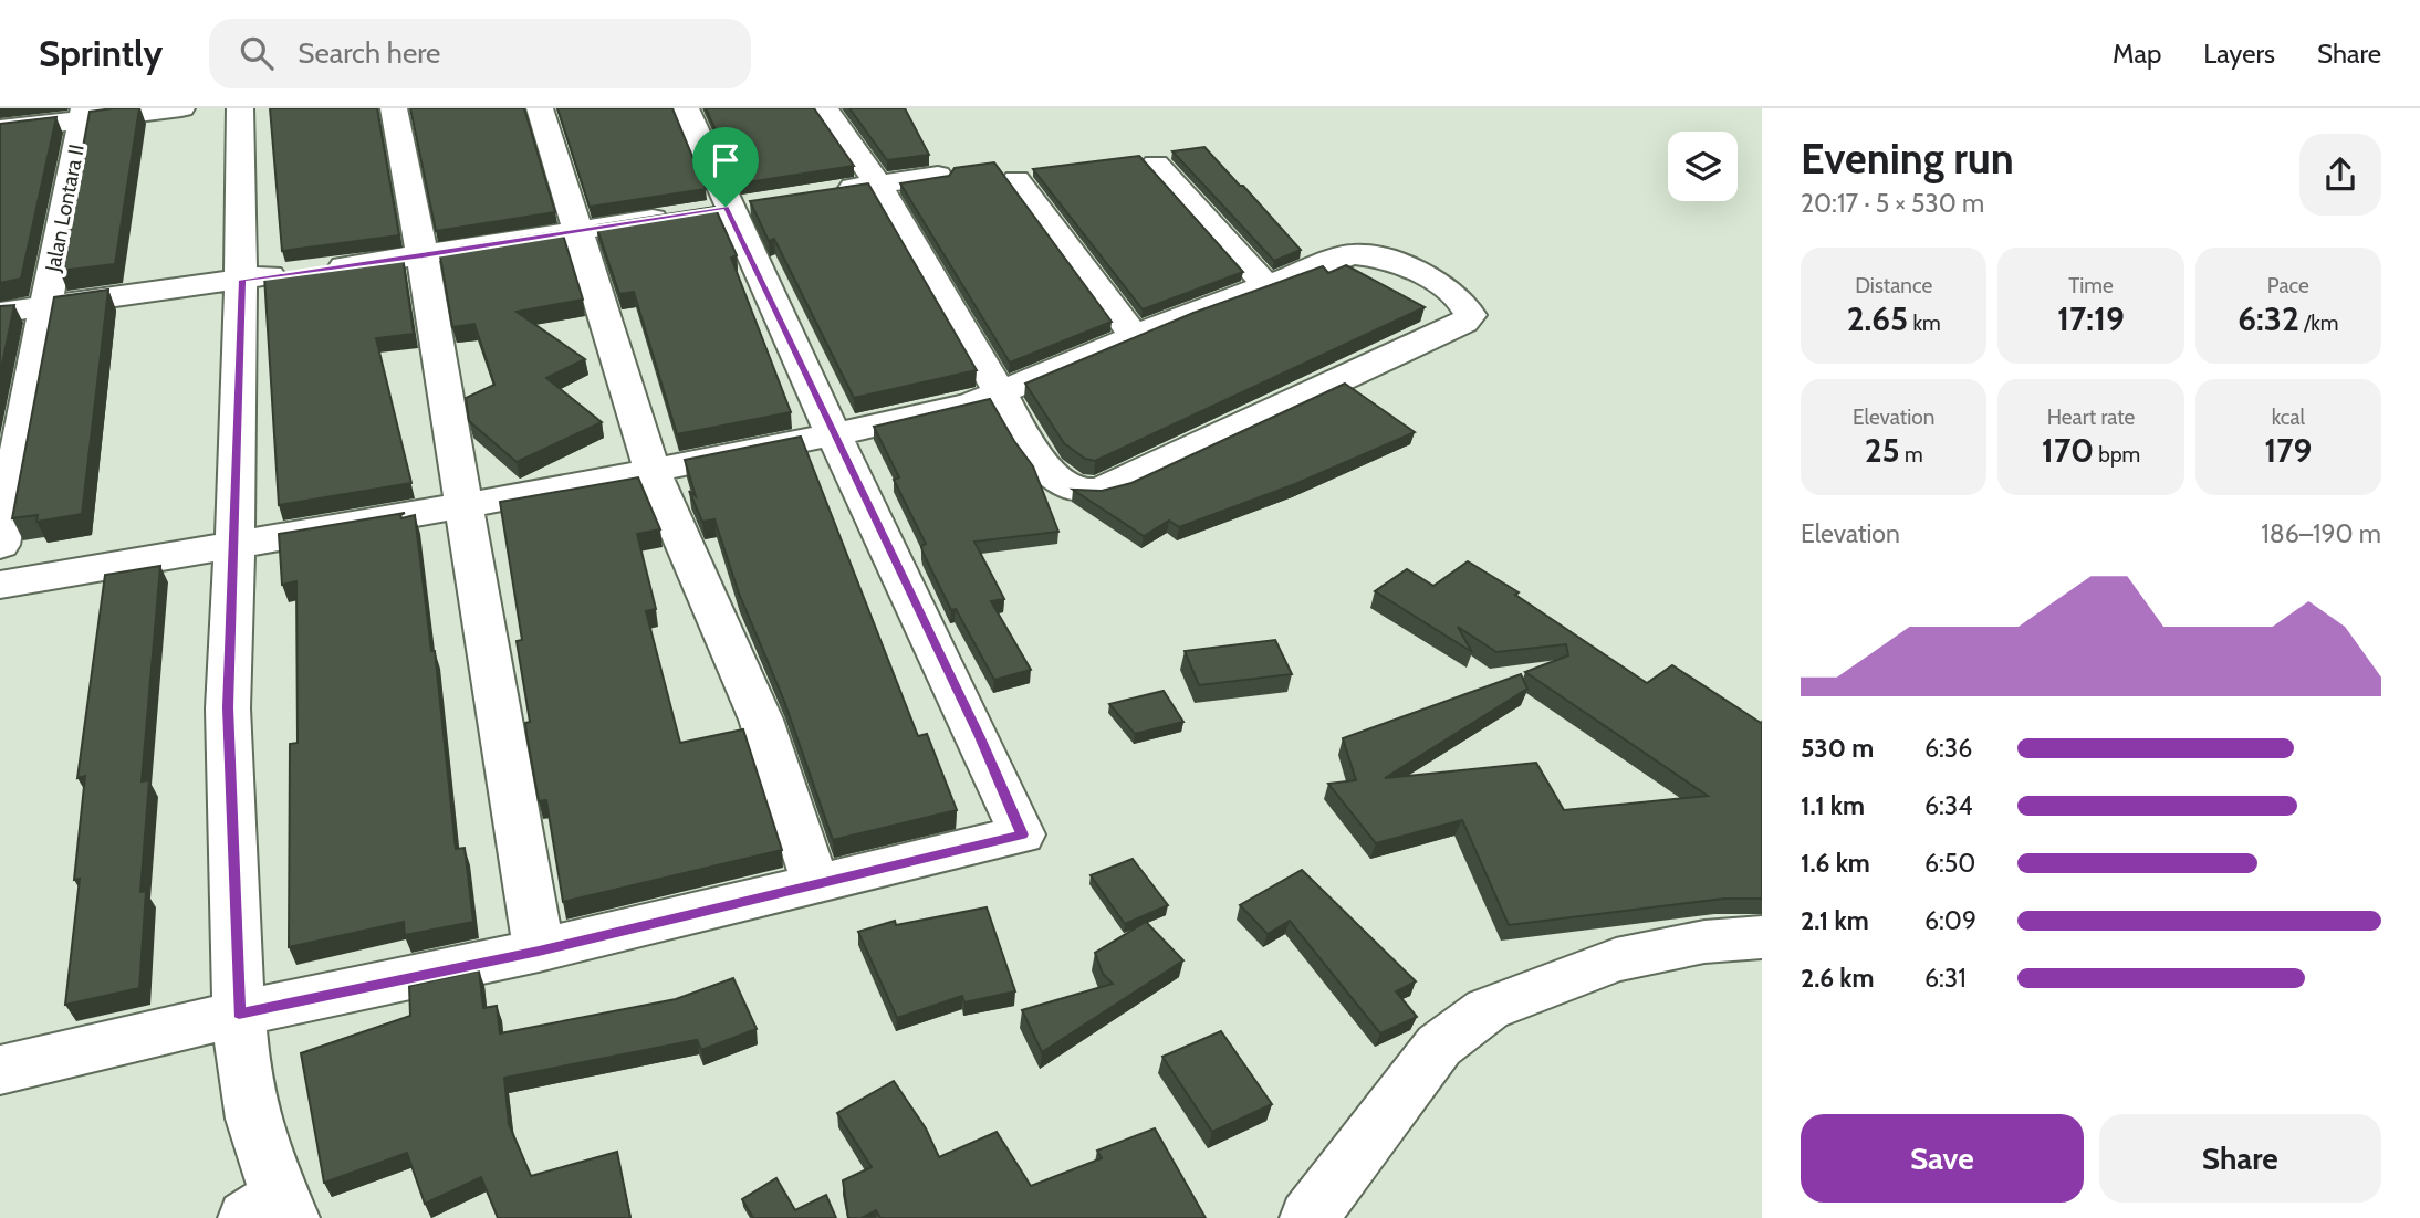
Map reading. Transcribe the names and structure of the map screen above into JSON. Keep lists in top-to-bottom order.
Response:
{
  "streets": {
    "street": ["Jalan Lontara II"]
  },
  "page": {
    "header": "Sprintly",
    "search": "Search here",
    "nav": ["Map", "Layers", "Share"],
    "heading": ["Evening run", "20:17 · 5 × 530 m"],
    "stats": [
      ["Distance", "2.65 km"],
      ["Time", "17:19"],
      ["Pace", "6:32 /km"],
      ["Elevation", "25 m"],
      ["Heart rate", "170 bpm"],
      ["kcal", "179"]
    ],
    "chart": ["Elevation", "186–190 m"],
    "list": [
      {
        "name": "530 m",
        "note": "6:36"
      },
      {
        "name": "1.1 km",
        "note": "6:34"
      },
      {
        "name": "1.6 km",
        "note": "6:50"
      },
      {
        "name": "2.1 km",
        "note": "6:09"
      },
      {
        "name": "2.6 km",
        "note": "6:31"
      }
    ],
    "buttons": ["Save", "Share"]
  }
}
